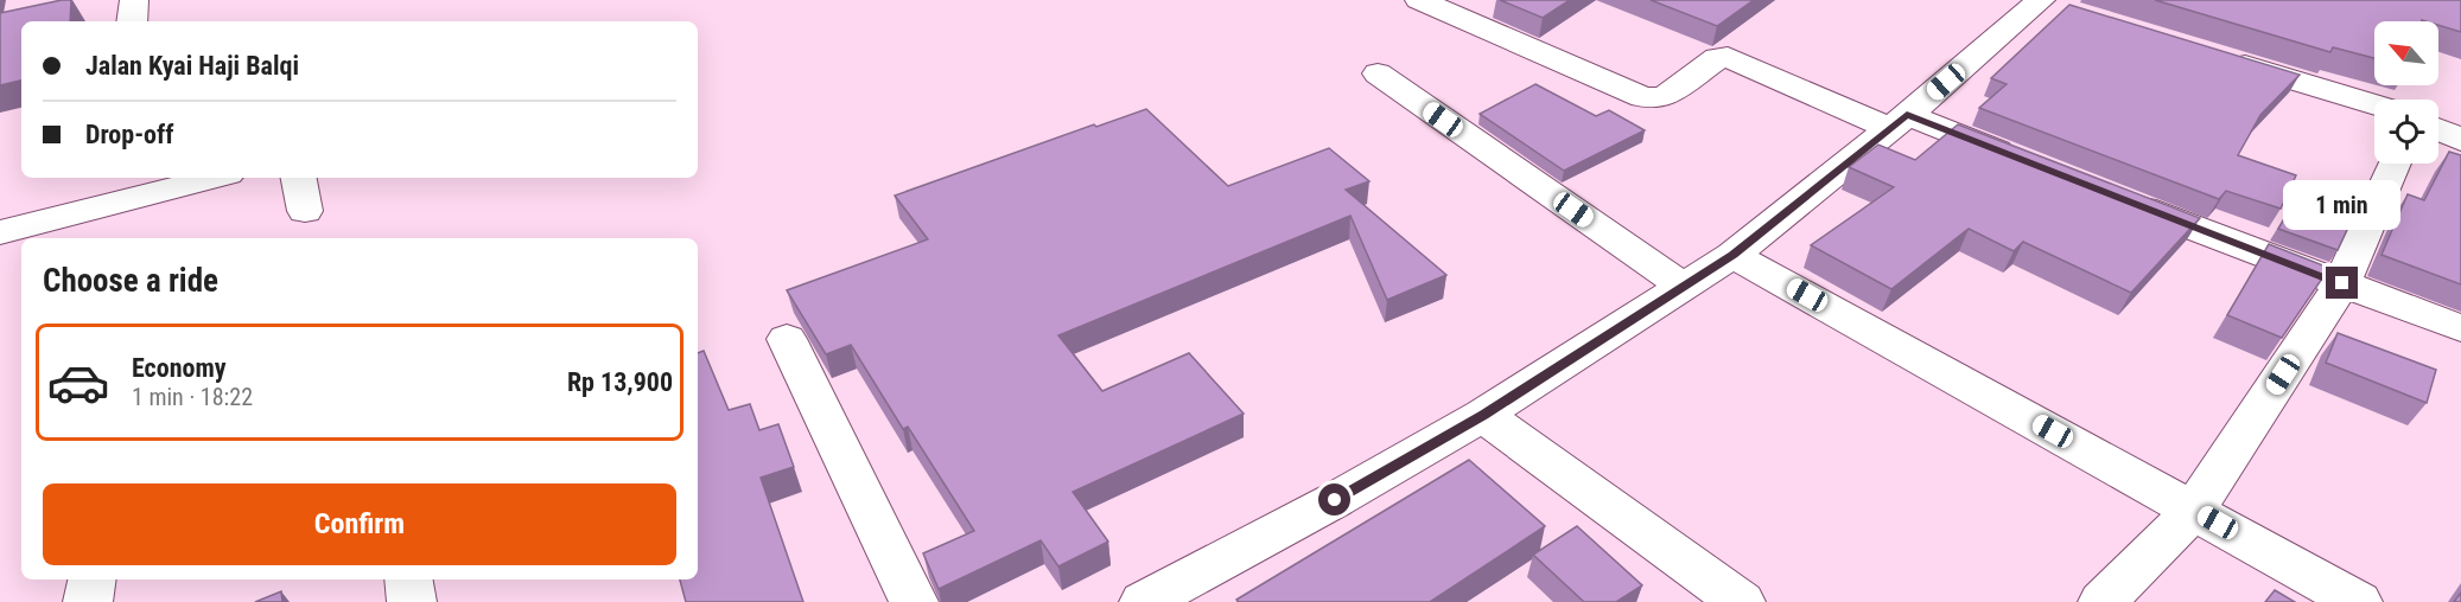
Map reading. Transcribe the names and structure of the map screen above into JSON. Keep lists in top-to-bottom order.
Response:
{
  "north": "top left",
  "page": {
    "banner": ["Jalan Kyai Haji Balqi", "Drop-off"],
    "bubble": "1 min",
    "heading": "Choose a ride",
    "list": [
      {
        "name": "Economy",
        "note": "1 min · 18:22",
        "value": "Rp 13,900"
      }
    ],
    "buttons": "Confirm"
  }
}
